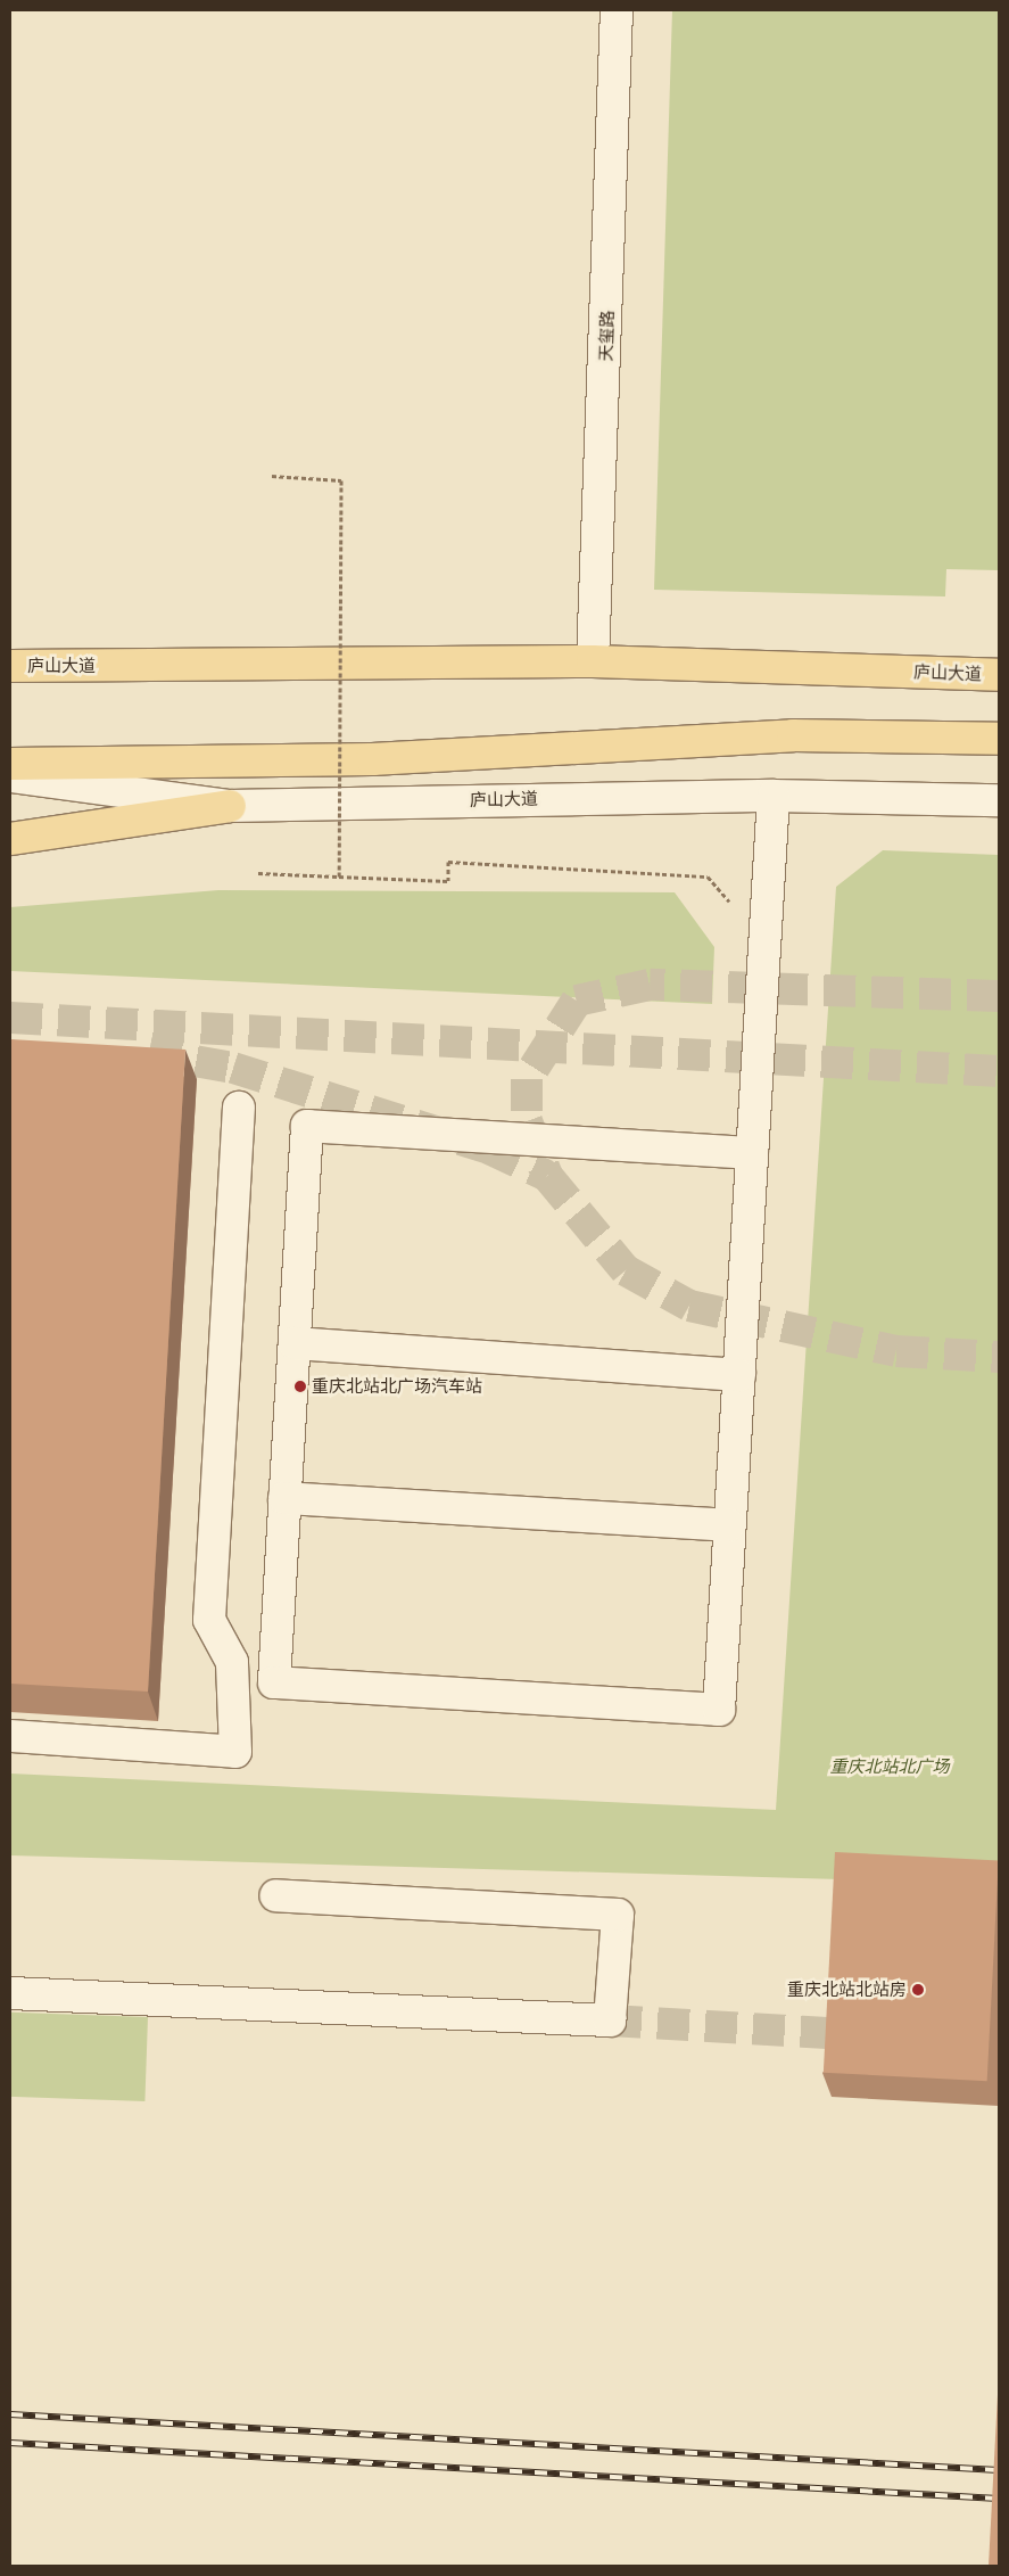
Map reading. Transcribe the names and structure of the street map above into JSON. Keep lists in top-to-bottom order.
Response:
{
  "streets": {
    "main road": ["庐山大道"],
    "street": ["天玺路"]
  },
  "crossings": [
    ["天玺路", "庐山大道"]
  ],
  "parks": ["重庆北站北广场"],
  "places": ["重庆北站北广场汽车站", "重庆北站北站房"]
}
